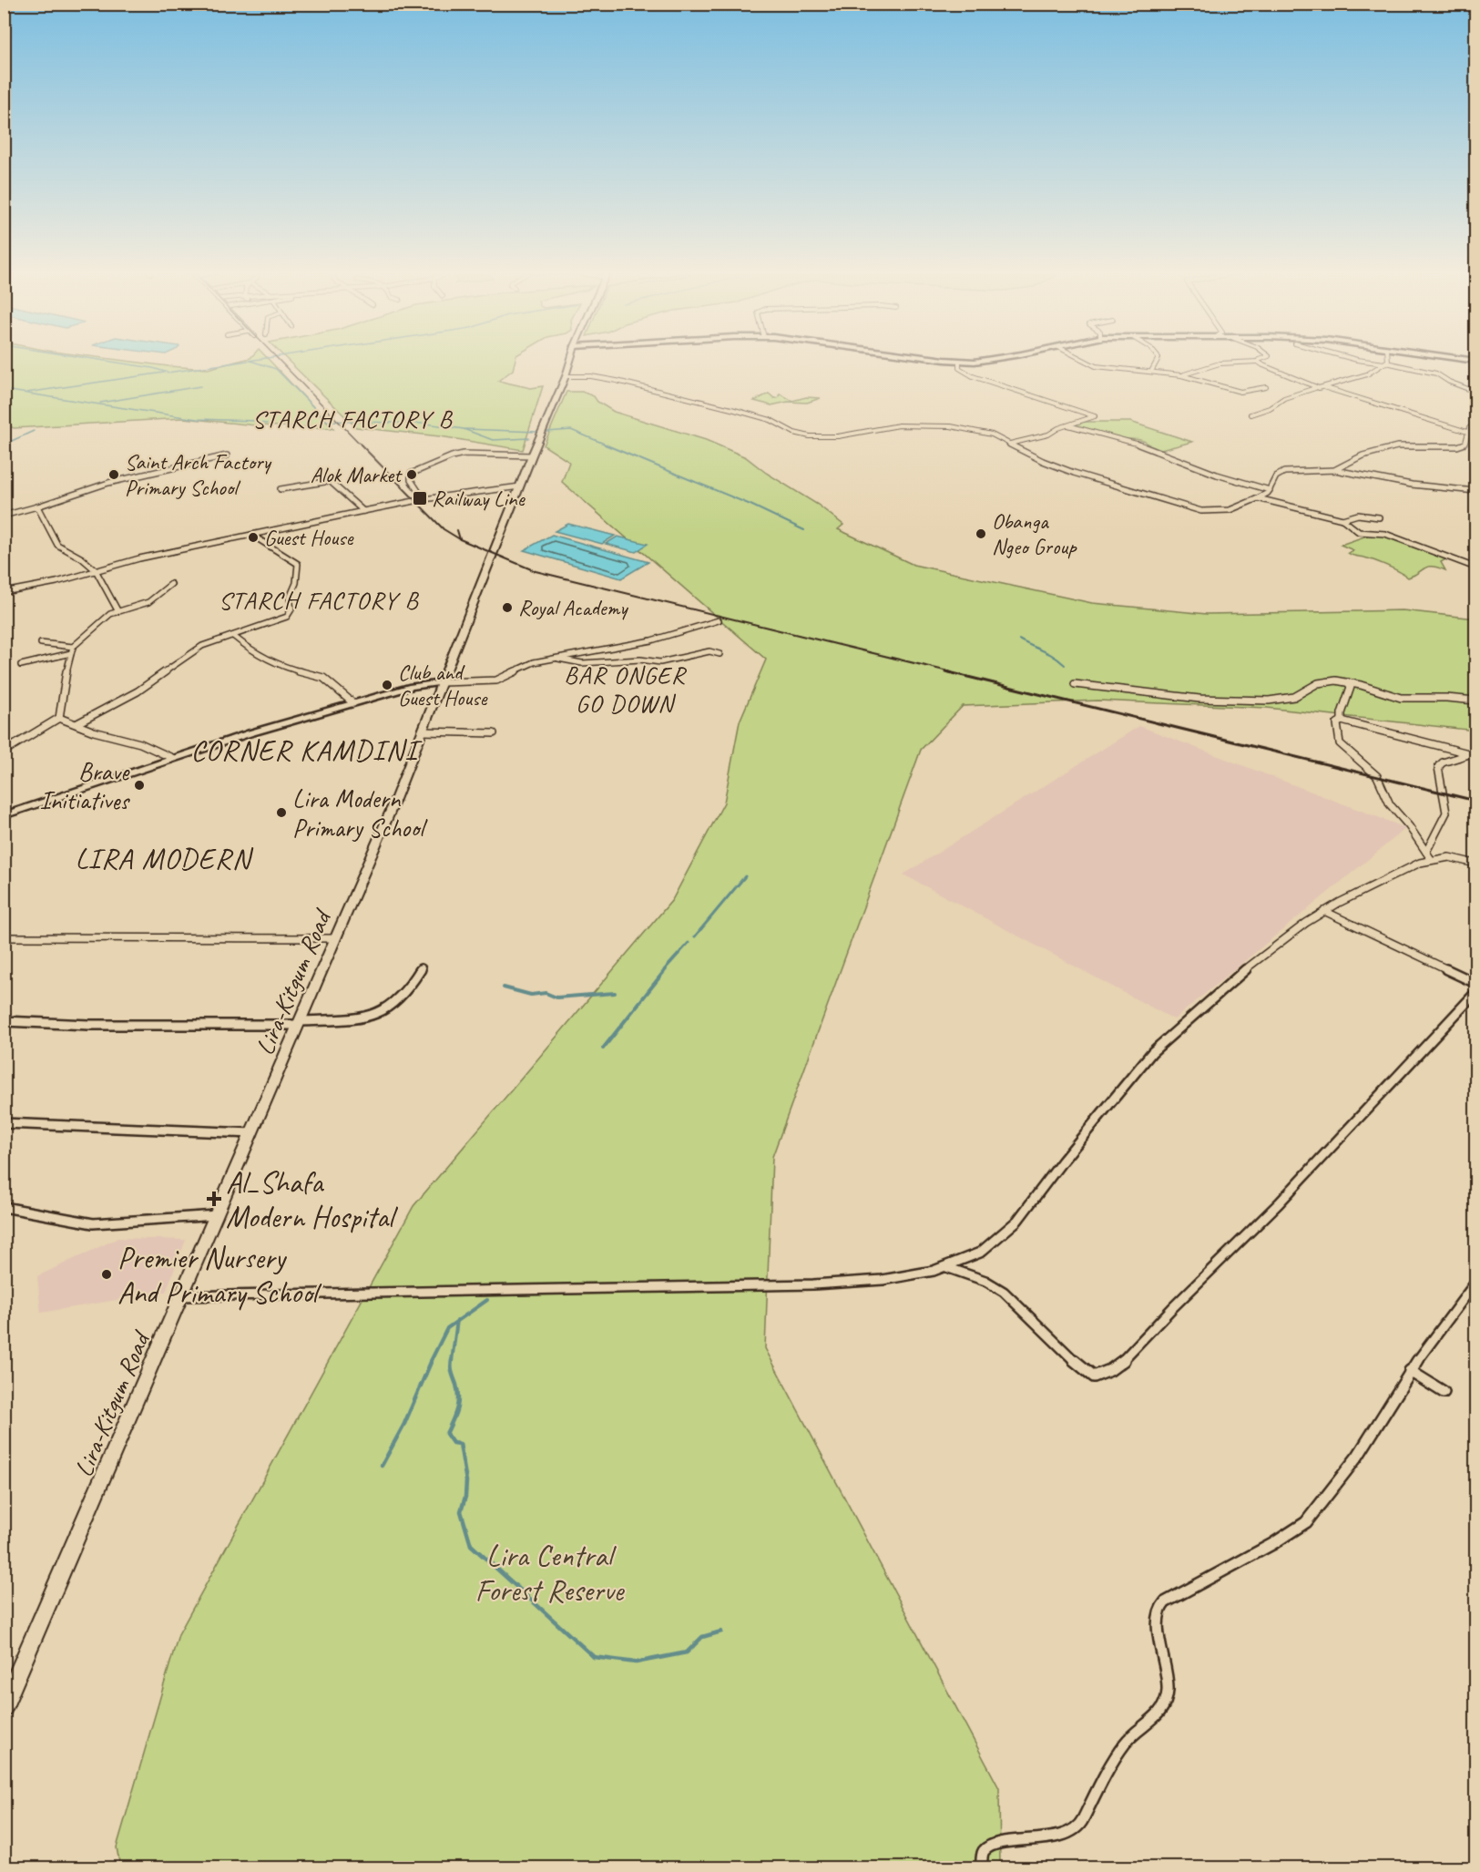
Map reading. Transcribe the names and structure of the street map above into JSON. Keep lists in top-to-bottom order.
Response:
{
  "streets": {
    "main road": ["Lira-Kitgum Road"]
  },
  "districts": [
    "STARCH FACTORY B",
    "STARCH FACTORY B",
    "BAR ONGER GO DOWN",
    "CORNER KAMDINI",
    "LIRA MODERN"
  ],
  "parks": ["Lira Central Forest Reserve"],
  "places": {
    "other": [
      "Saint Arch Factory Primary School",
      "Alok Market",
      "Obanga Ngeo Group",
      "Guest House",
      "Royal Academy",
      "Club and Guest House",
      "Brave Initiatives",
      "Lira Modern Primary School",
      "Premier Nursery And Primary School"
    ],
    "transit": ["Railway Line"],
    "health": ["Al_Shafa Modern Hospital"]
  }
}
